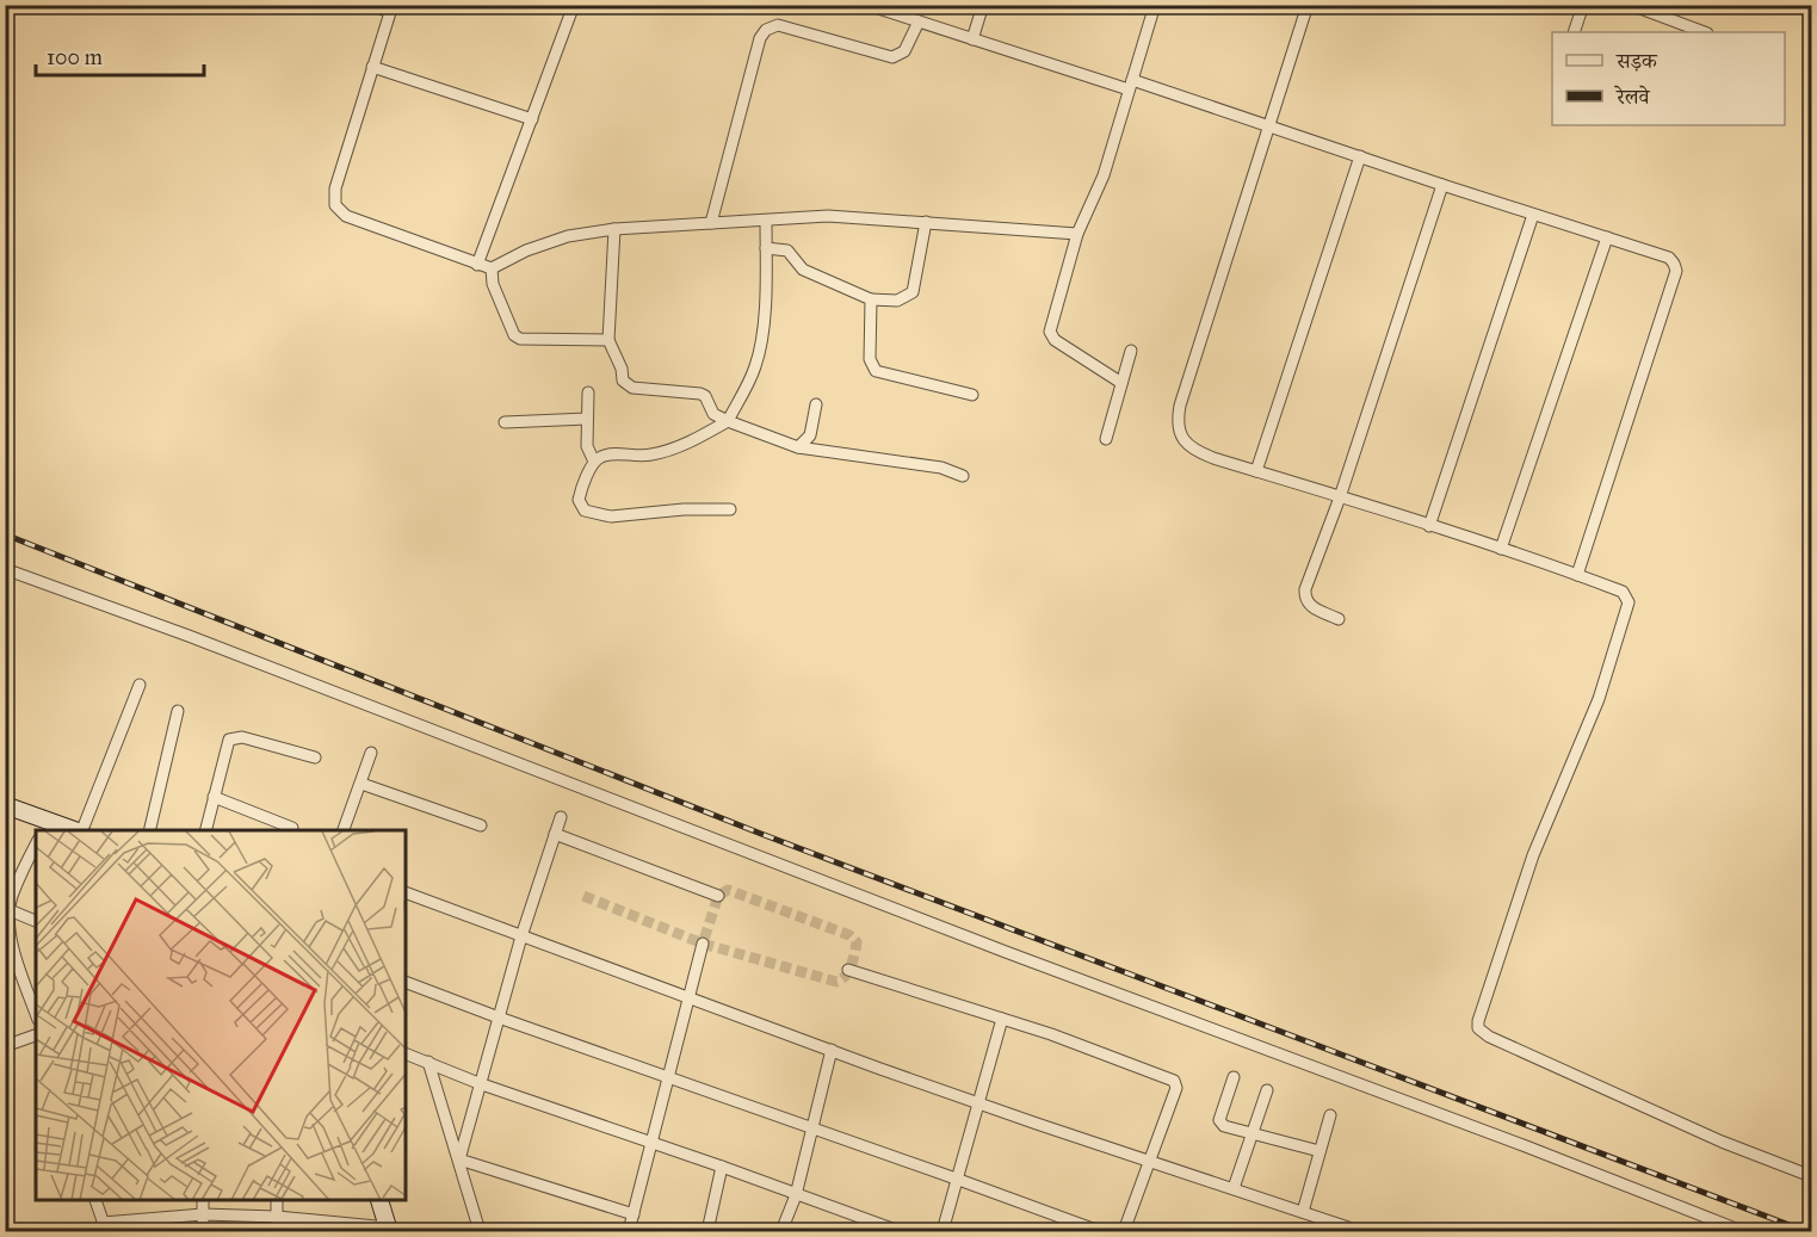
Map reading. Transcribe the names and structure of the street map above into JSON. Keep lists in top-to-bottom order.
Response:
{
  "legend": ["सड़क", "रेलवे"],
  "scale_bar": "100 m"
}
